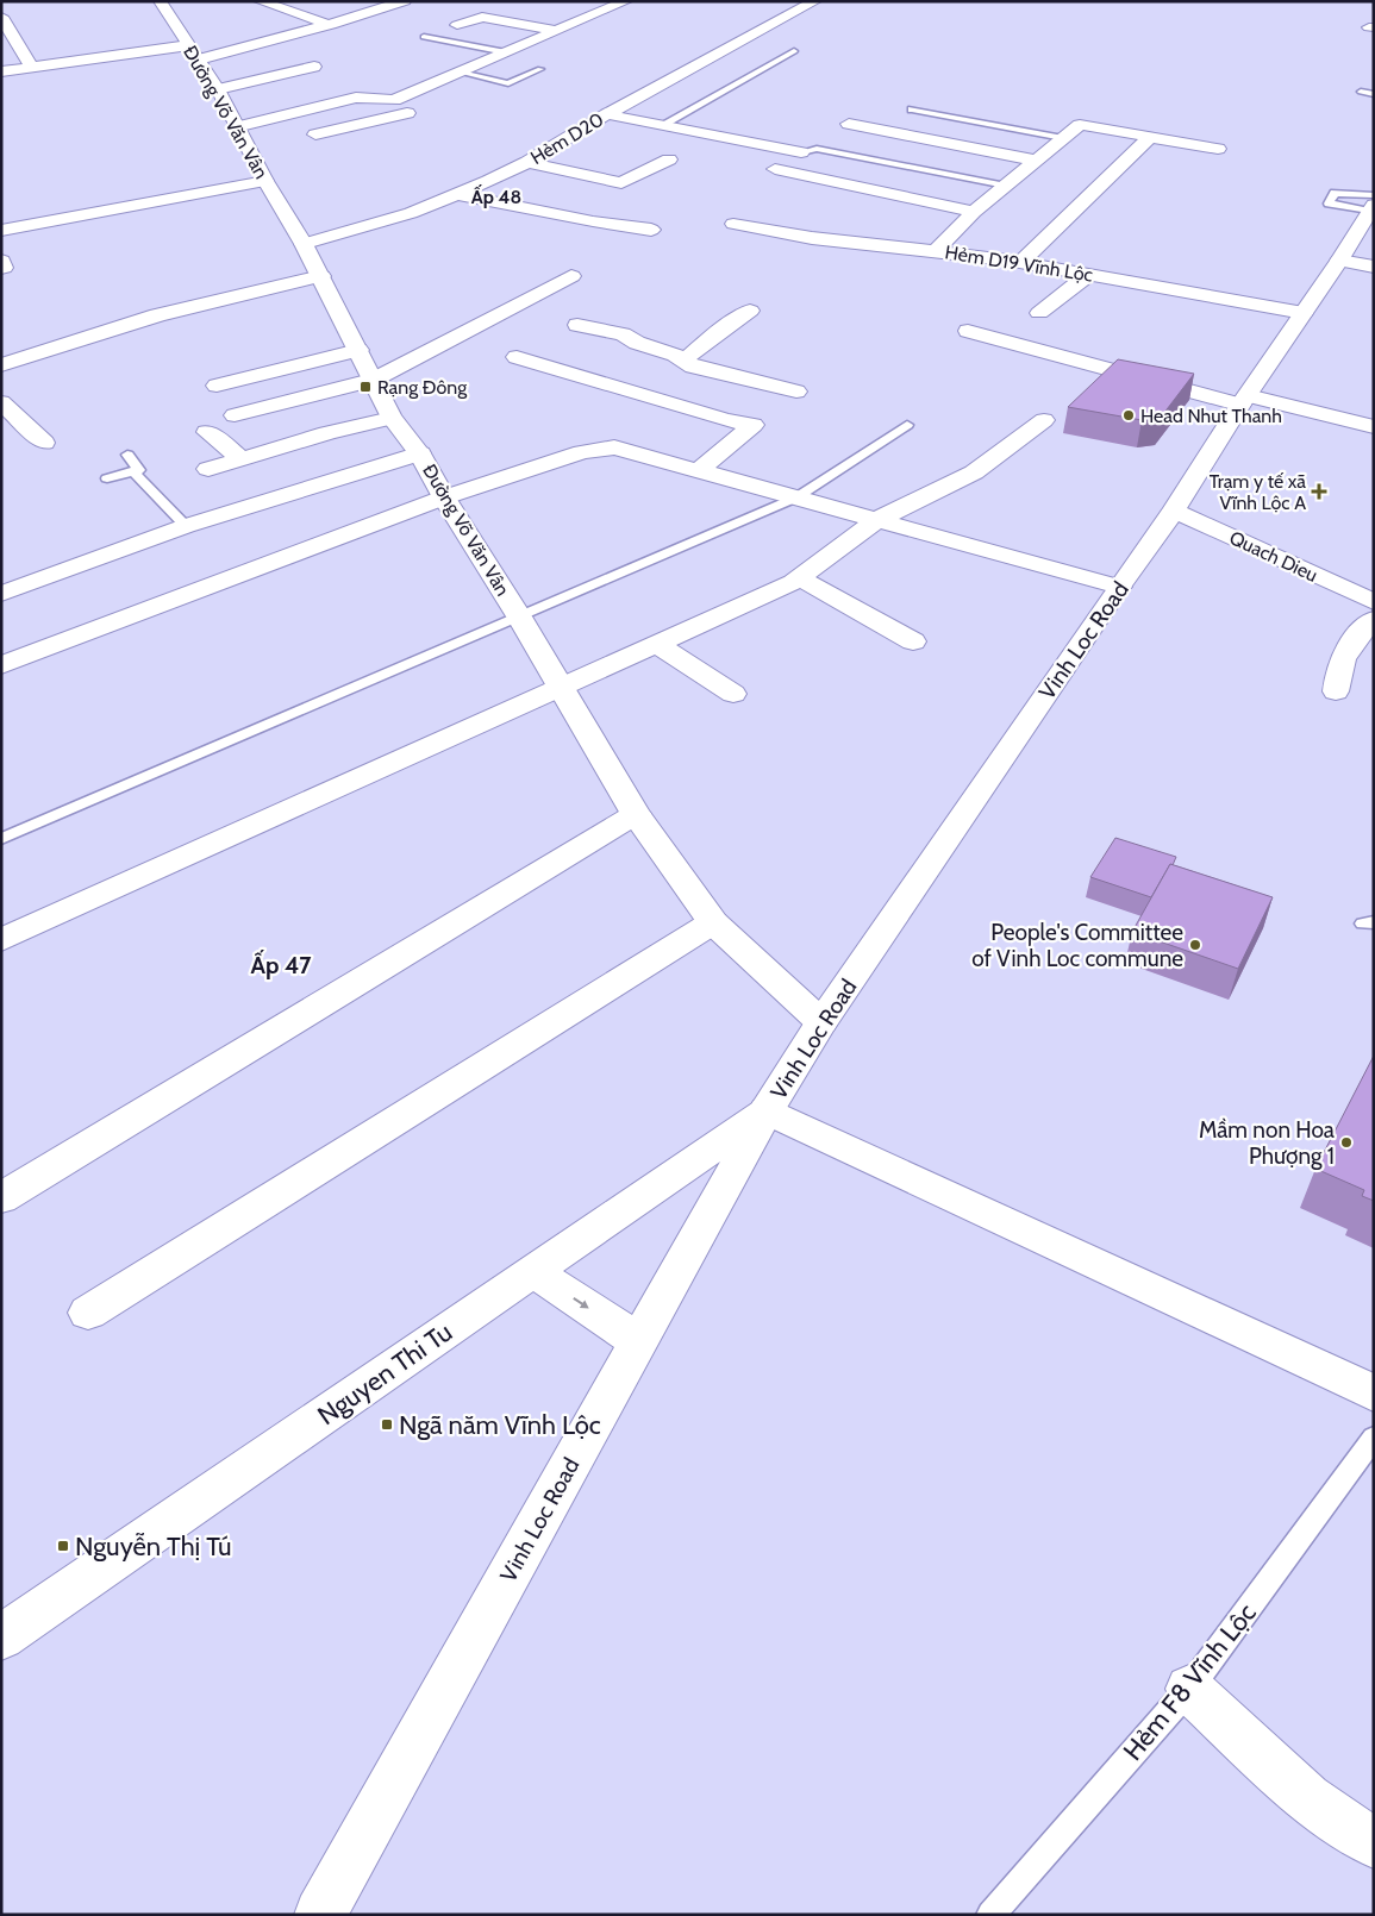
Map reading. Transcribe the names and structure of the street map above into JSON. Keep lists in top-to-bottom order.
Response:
{
  "streets": {
    "street": [
      "Đường Võ Văn Vân",
      "Hẻm D20",
      "Hẻm D19 Vĩnh Lộc",
      "Quach Dieu",
      "Vinh Loc Road",
      "Nguyen Thi Tu"
    ],
    "lane": ["Hẻm F8 Vĩnh Lộc"]
  },
  "crossings": [
    ["Đường Võ Văn Vân", "Hẻm D20"],
    ["Đường Võ Văn Vân", "Vinh Loc Road"],
    ["Hẻm D19 Vĩnh Lộc", "Vinh Loc Road"],
    ["Quach Dieu", "Vinh Loc Road"],
    ["Vinh Loc Road", "Nguyen Thi Tu"]
  ],
  "districts": ["Ấp 48", "Ấp 47"],
  "places": {
    "transit": ["Rạng Đông", "Ngã năm Vĩnh Lộc", "Nguyễn Thị Tú"],
    "other": ["Head Nhut Thanh", "People's Committee of Vinh Loc commune", "Mầm non Hoa Phượng 1"],
    "health": ["Trạm y tế xã Vĩnh Lộc A"]
  }
}
